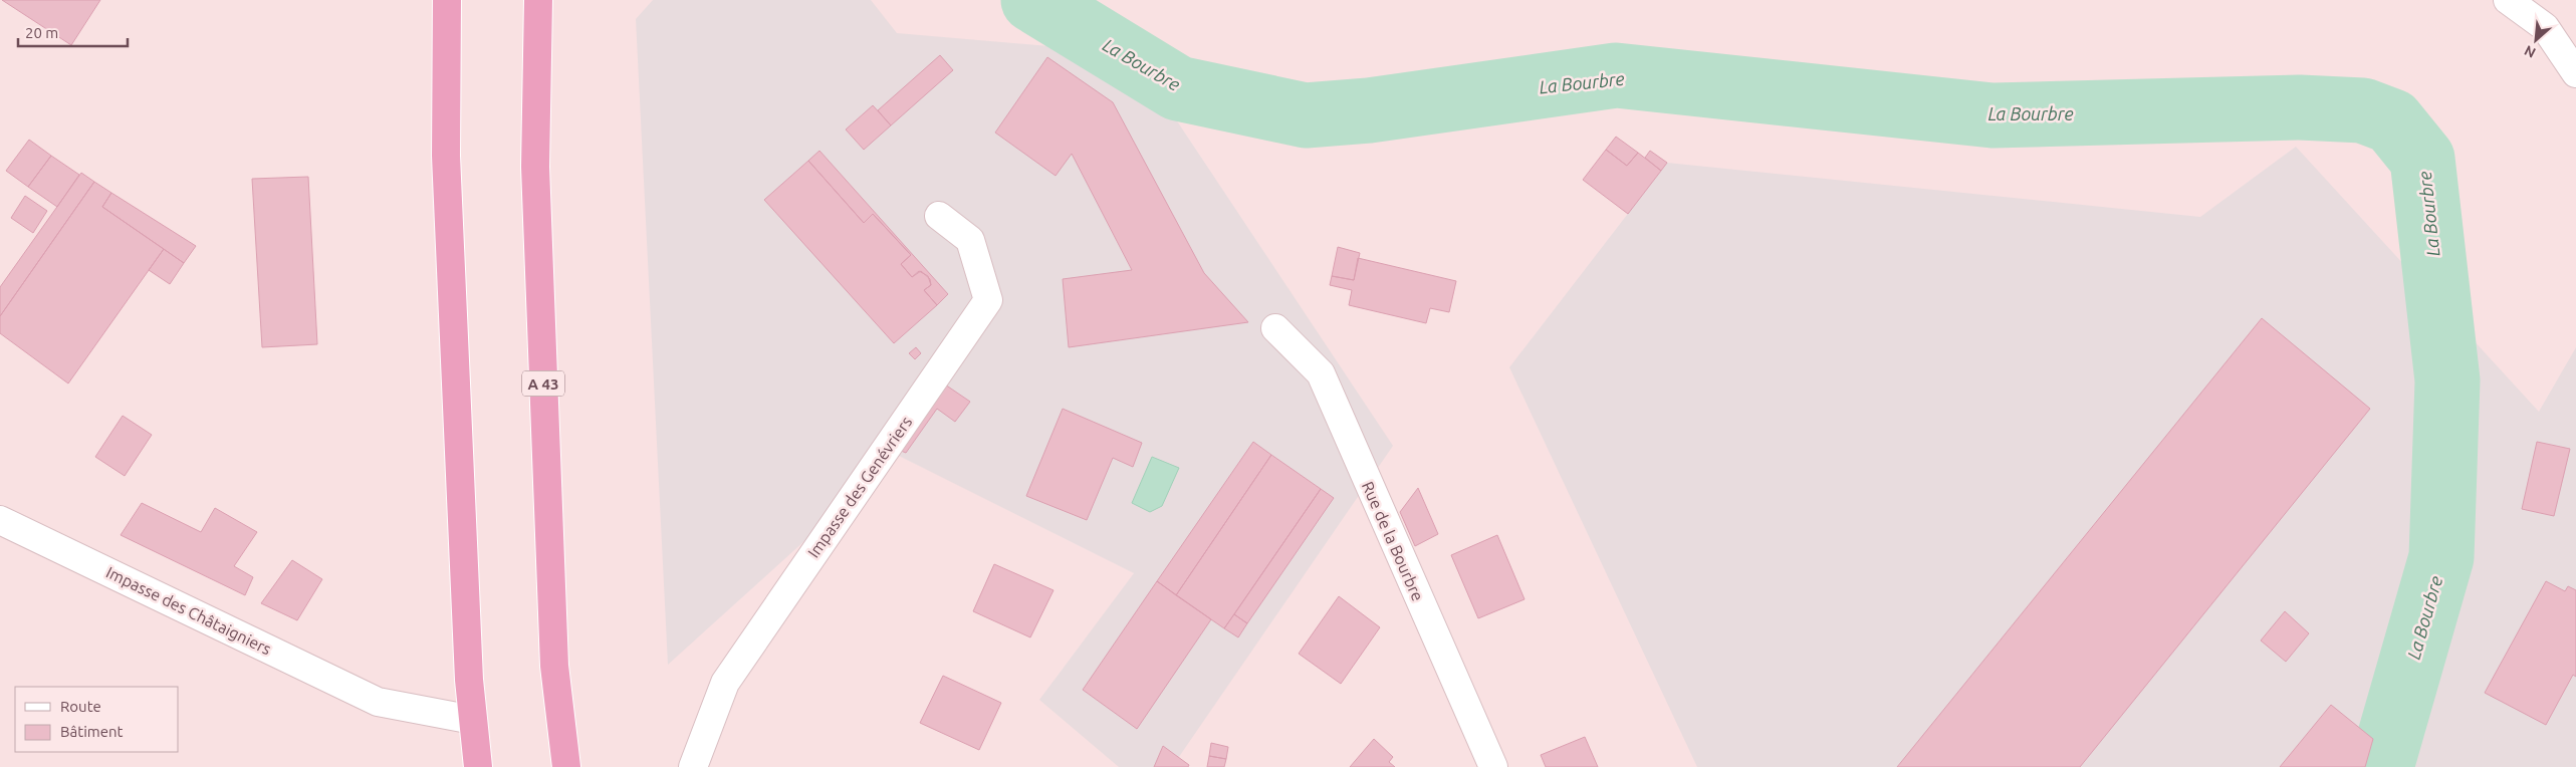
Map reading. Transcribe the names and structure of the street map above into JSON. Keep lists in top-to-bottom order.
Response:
{
  "streets": {
    "highway": ["A 43"],
    "street": ["Impasse des Genévriers", "Rue de la Bourbre", "Impasse des Châtaigniers"]
  },
  "water": ["La Bourbre"],
  "legend": ["Route", "Bâtiment"],
  "scale_bar": "20 m",
  "north": "bottom left"
}
